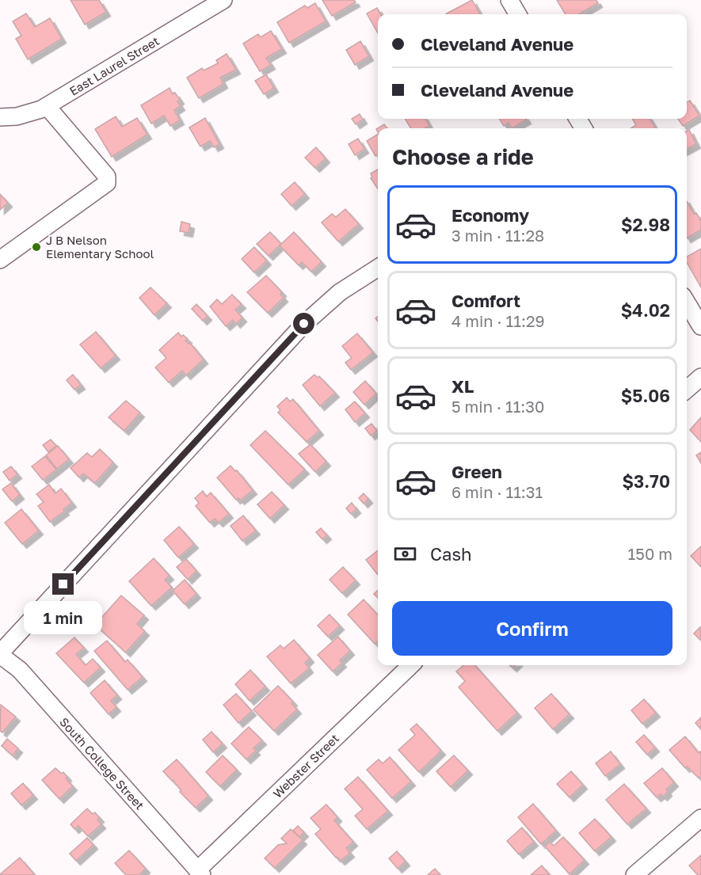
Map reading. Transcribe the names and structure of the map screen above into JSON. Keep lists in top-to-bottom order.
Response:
{
  "streets": {
    "street": ["East Laurel Street", "South College Street", "Webster Street"]
  },
  "crossings": [
    ["South College Street", "Webster Street"]
  ],
  "places": ["J B Nelson Elementary School"],
  "page": {
    "banner": ["Cleveland Avenue", "Cleveland Avenue"],
    "heading": "Choose a ride",
    "list": [
      {
        "name": "Economy",
        "note": "3 min · 11:28",
        "value": "$2.98"
      },
      {
        "name": "Comfort",
        "note": "4 min · 11:29",
        "value": "$4.02"
      },
      {
        "name": "XL",
        "note": "5 min · 11:30",
        "value": "$5.06"
      },
      {
        "name": "Green",
        "note": "6 min · 11:31",
        "value": "$3.70"
      }
    ],
    "pay": ["Cash", "150 m"],
    "buttons": "Confirm",
    "bubble": "1 min"
  }
}
